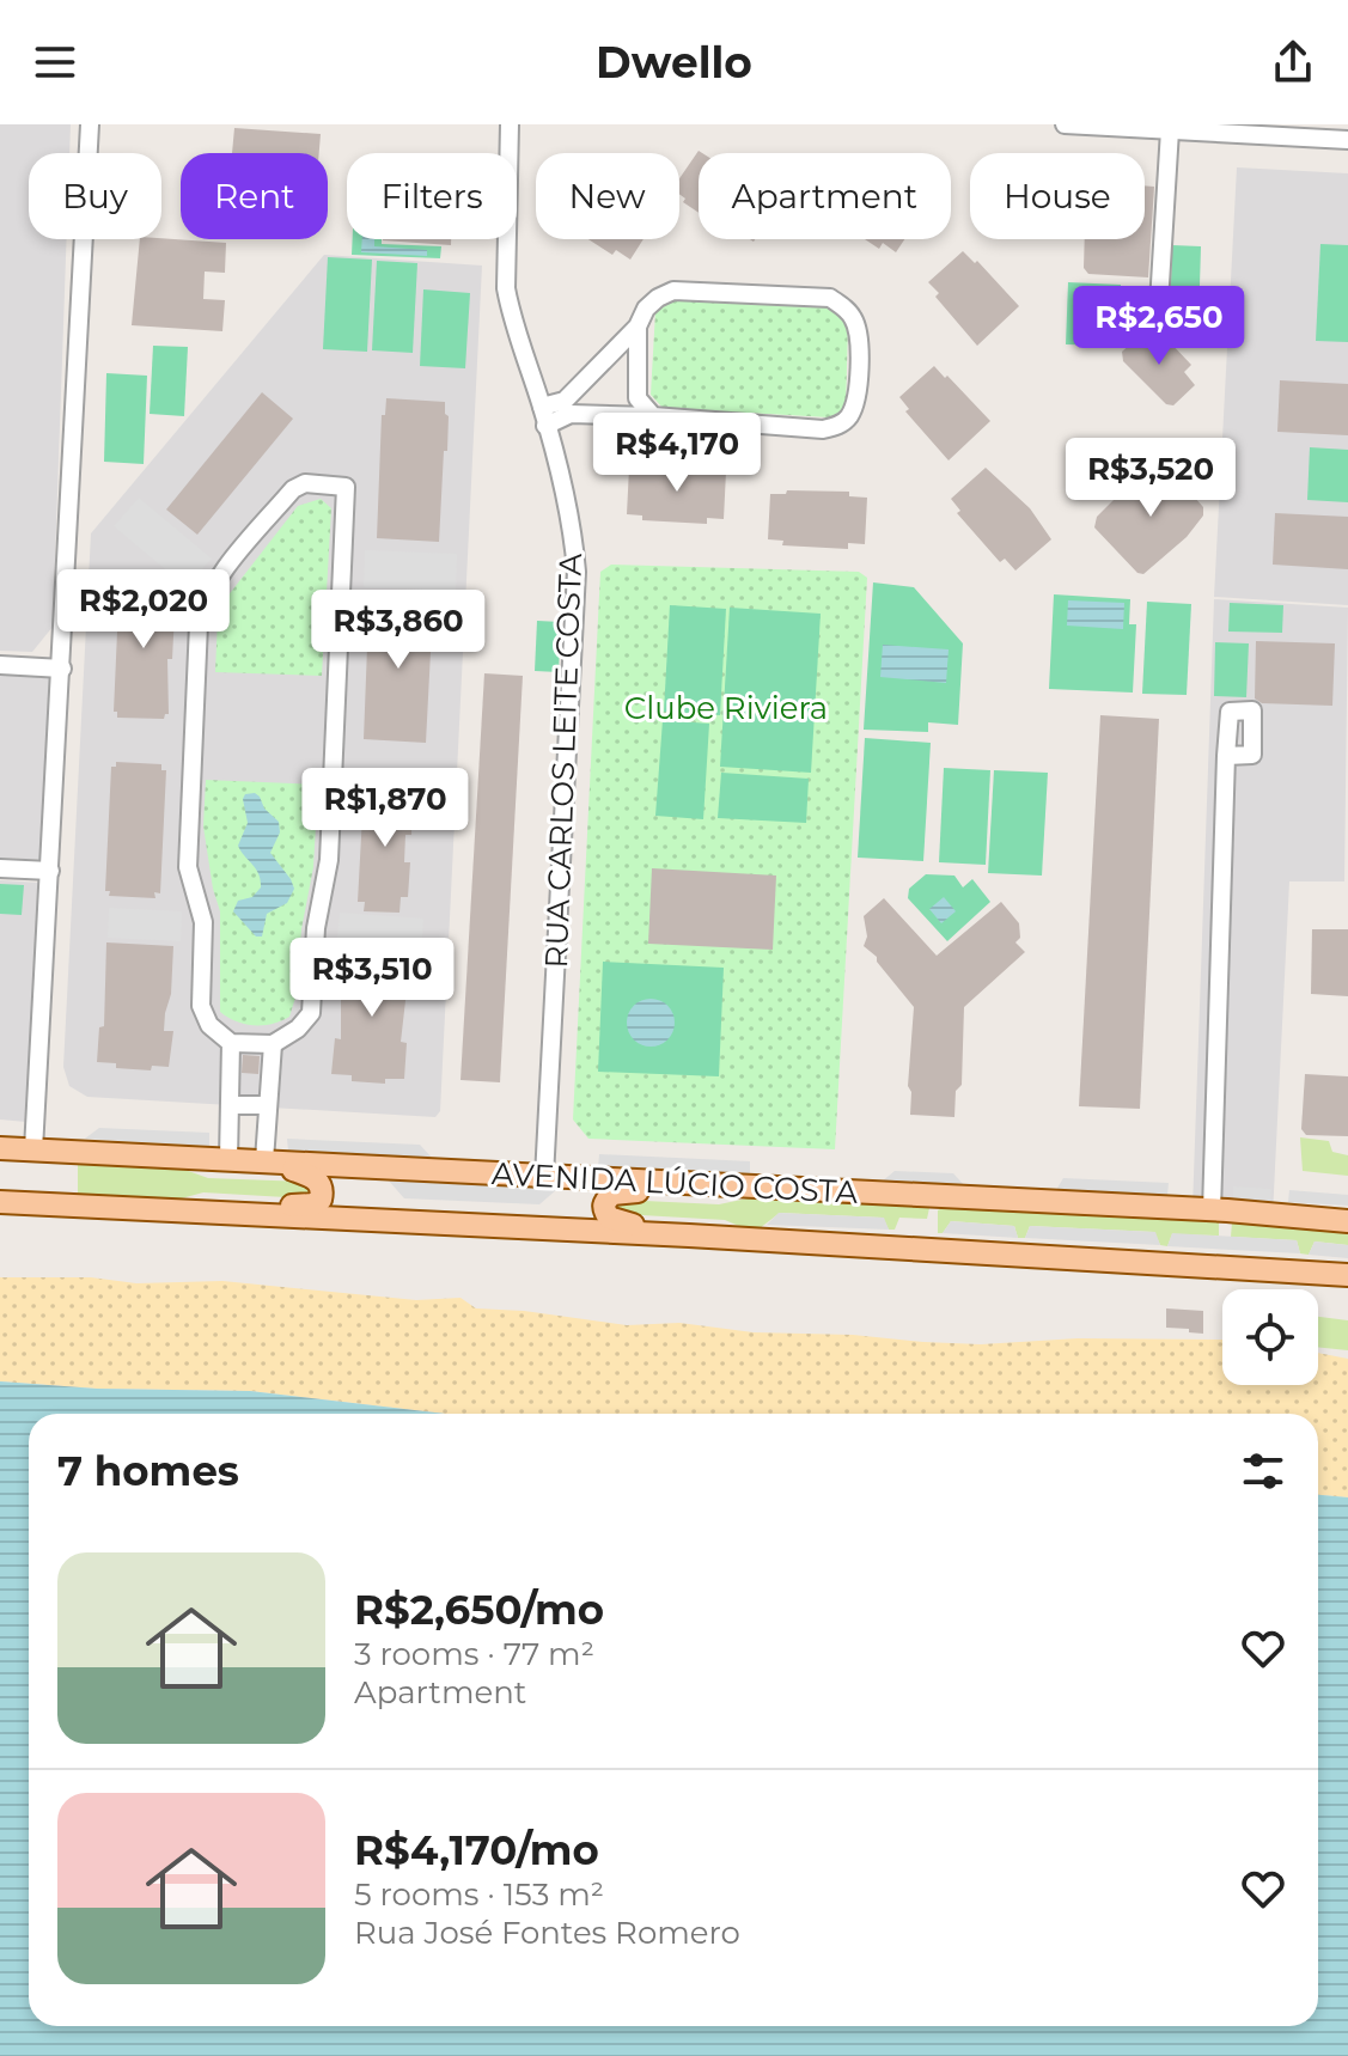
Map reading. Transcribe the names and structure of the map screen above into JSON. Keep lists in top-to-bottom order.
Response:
{
  "streets": {
    "main road": ["AVENIDA LÚCIO COSTA"],
    "street": ["RUA CARLOS LEITE COSTA"]
  },
  "crossings": [
    ["RUA CARLOS LEITE COSTA", "AVENIDA LÚCIO COSTA"]
  ],
  "parks": ["Clube Riviera"],
  "page": {
    "header": "Dwello",
    "chip": [
      "Buy",
      "Rent",
      "Filters",
      "New",
      "Apartment",
      "House"
    ],
    "price": [
      "R$2,650",
      "R$4,170",
      "R$3,520",
      "R$2,020",
      "R$3,860",
      "R$1,870",
      "R$3,510"
    ],
    "heading": "7 homes",
    "list": [
      {
        "name": "R$2,650/mo",
        "note": "3 rooms · 77 m² · Apartment"
      },
      {
        "name": "R$4,170/mo",
        "note": "5 rooms · 153 m² · Rua José Fontes Romero"
      }
    ]
  }
}
